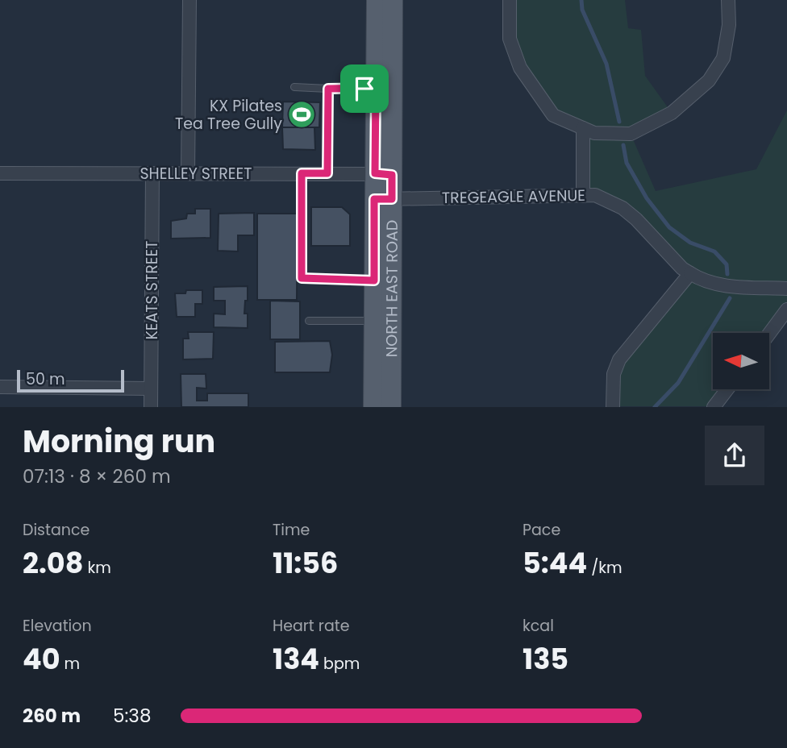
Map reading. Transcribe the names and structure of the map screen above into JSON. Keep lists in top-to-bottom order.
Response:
{
  "streets": {
    "main road": ["NORTH EAST ROAD"],
    "street": ["SHELLEY STREET", "TREGEAGLE AVENUE", "KEATS STREET"]
  },
  "crossings": [
    ["SHELLEY STREET", "NORTH EAST ROAD"],
    ["SHELLEY STREET", "KEATS STREET"],
    ["TREGEAGLE AVENUE", "NORTH EAST ROAD"]
  ],
  "places": {
    "sports": ["KX Pilates Tea Tree Gully"]
  },
  "scale_bar": "50 m",
  "north": "left",
  "page": {
    "scale": "50 m",
    "heading": ["Morning run", "07:13 · 8 × 260 m"],
    "stats": [
      ["Distance", "2.08 km"],
      ["Time", "11:56"],
      ["Pace", "5:44 /km"],
      ["Elevation", "40 m"],
      ["Heart rate", "134 bpm"],
      ["kcal", "135"]
    ],
    "list": [
      {
        "name": "260 m",
        "note": "5:38"
      }
    ]
  }
}
